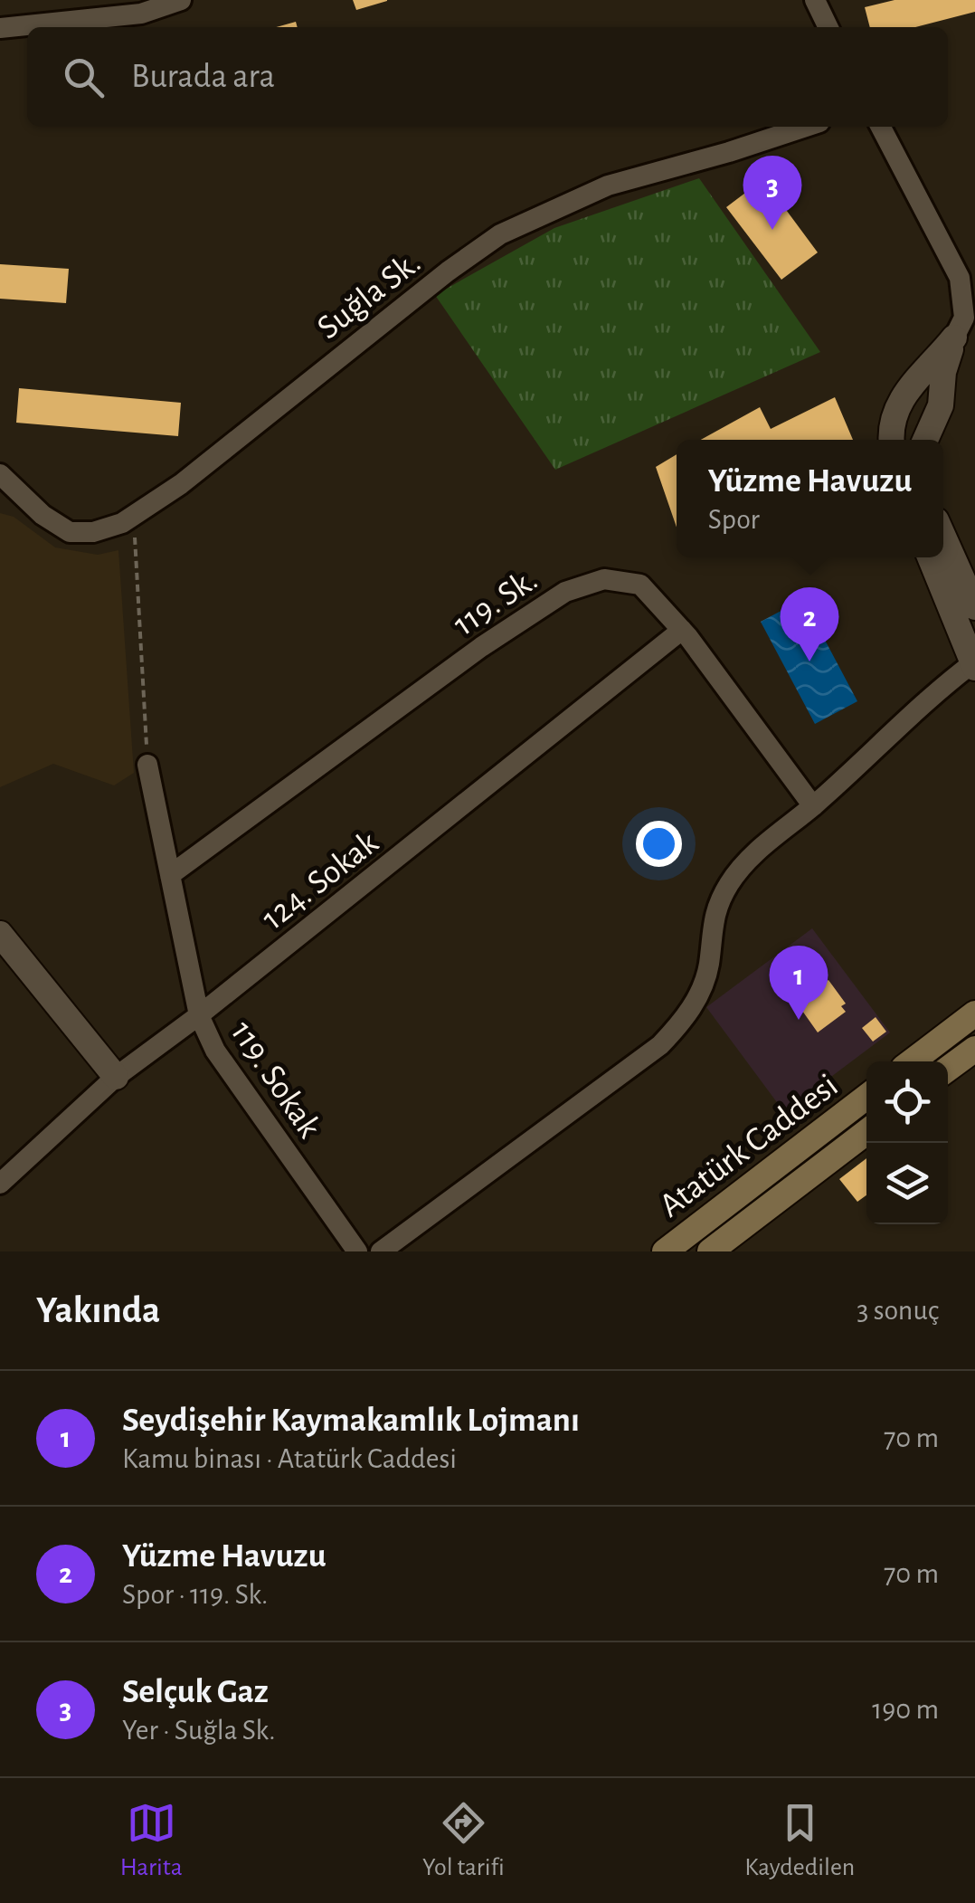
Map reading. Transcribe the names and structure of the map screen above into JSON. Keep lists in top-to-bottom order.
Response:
{
  "streets": {
    "main road": ["Atatürk Caddesi"],
    "street": [
      "Suğla Sk.",
      "119. Sk.",
      "124. Sokak",
      "119. Sokak"
    ]
  },
  "crossings": [
    ["119. Sk.", "124. Sokak"],
    ["119. Sk.", "119. Sokak"],
    ["124. Sokak", "119. Sokak"]
  ],
  "page": {
    "search": "Burada ara",
    "pins": ["3", "2", "1"],
    "popup": ["Yüzme Havuzu", "Spor"],
    "heading": ["Yakında", "3 sonuç"],
    "list": [
      {
        "mark": "1",
        "name": "Seydişehir Kaymakamlık Lojmanı",
        "note": "Kamu binası · Atatürk Caddesi",
        "value": "70 m"
      },
      {
        "mark": "2",
        "name": "Yüzme Havuzu",
        "note": "Spor · 119. Sk.",
        "value": "70 m"
      },
      {
        "mark": "3",
        "name": "Selçuk Gaz",
        "note": "Yer · Suğla Sk.",
        "value": "190 m"
      }
    ],
    "nav": ["Harita", "Yol tarifi", "Kaydedilen"]
  }
}
